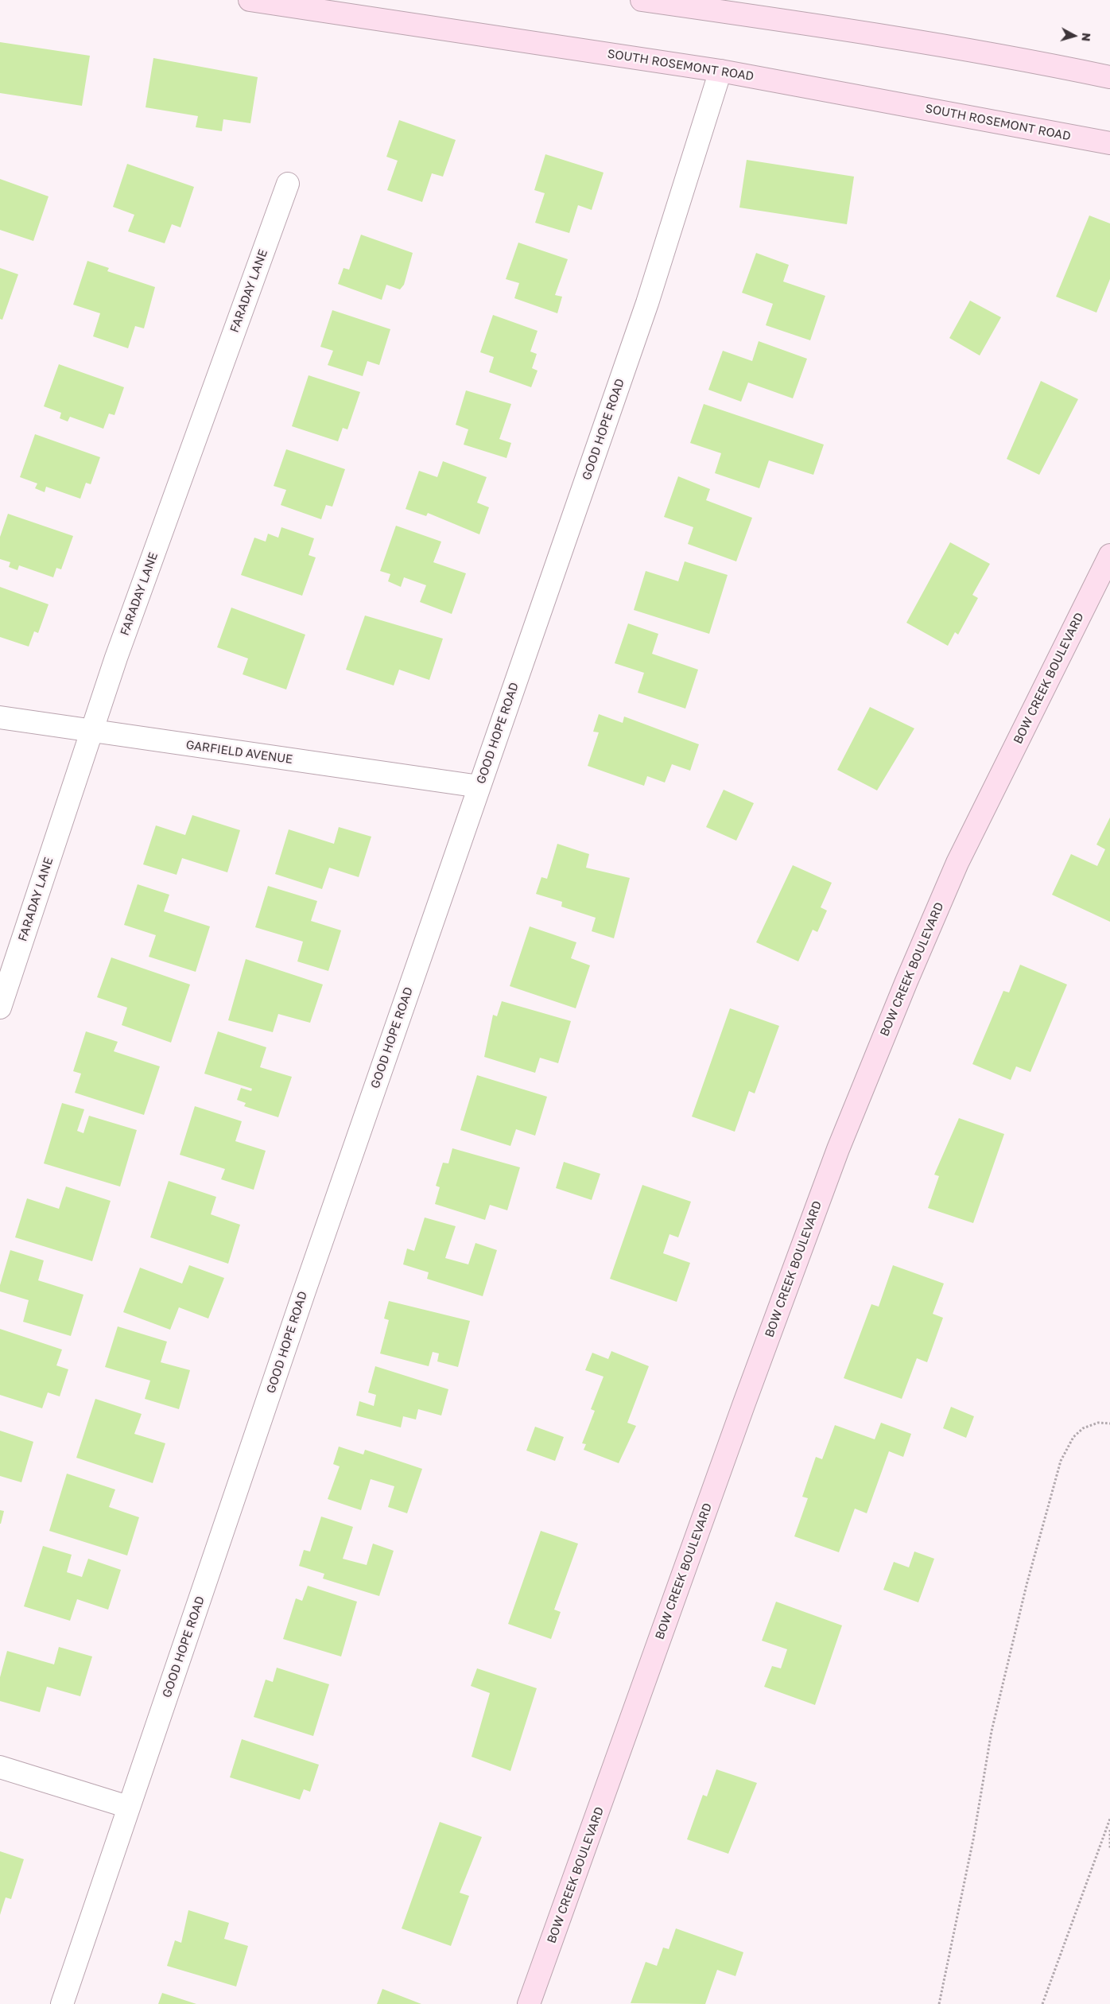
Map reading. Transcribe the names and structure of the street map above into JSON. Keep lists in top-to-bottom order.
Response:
{
  "streets": {
    "street": [
      "SOUTH ROSEMONT ROAD",
      "FARADAY LANE",
      "GOOD HOPE ROAD",
      "BOW CREEK BOULEVARD",
      "GARFIELD AVENUE"
    ]
  },
  "crossings": [
    ["SOUTH ROSEMONT ROAD", "GOOD HOPE ROAD"],
    ["FARADAY LANE", "GARFIELD AVENUE"],
    ["GOOD HOPE ROAD", "GARFIELD AVENUE"]
  ],
  "north": "right"
}
